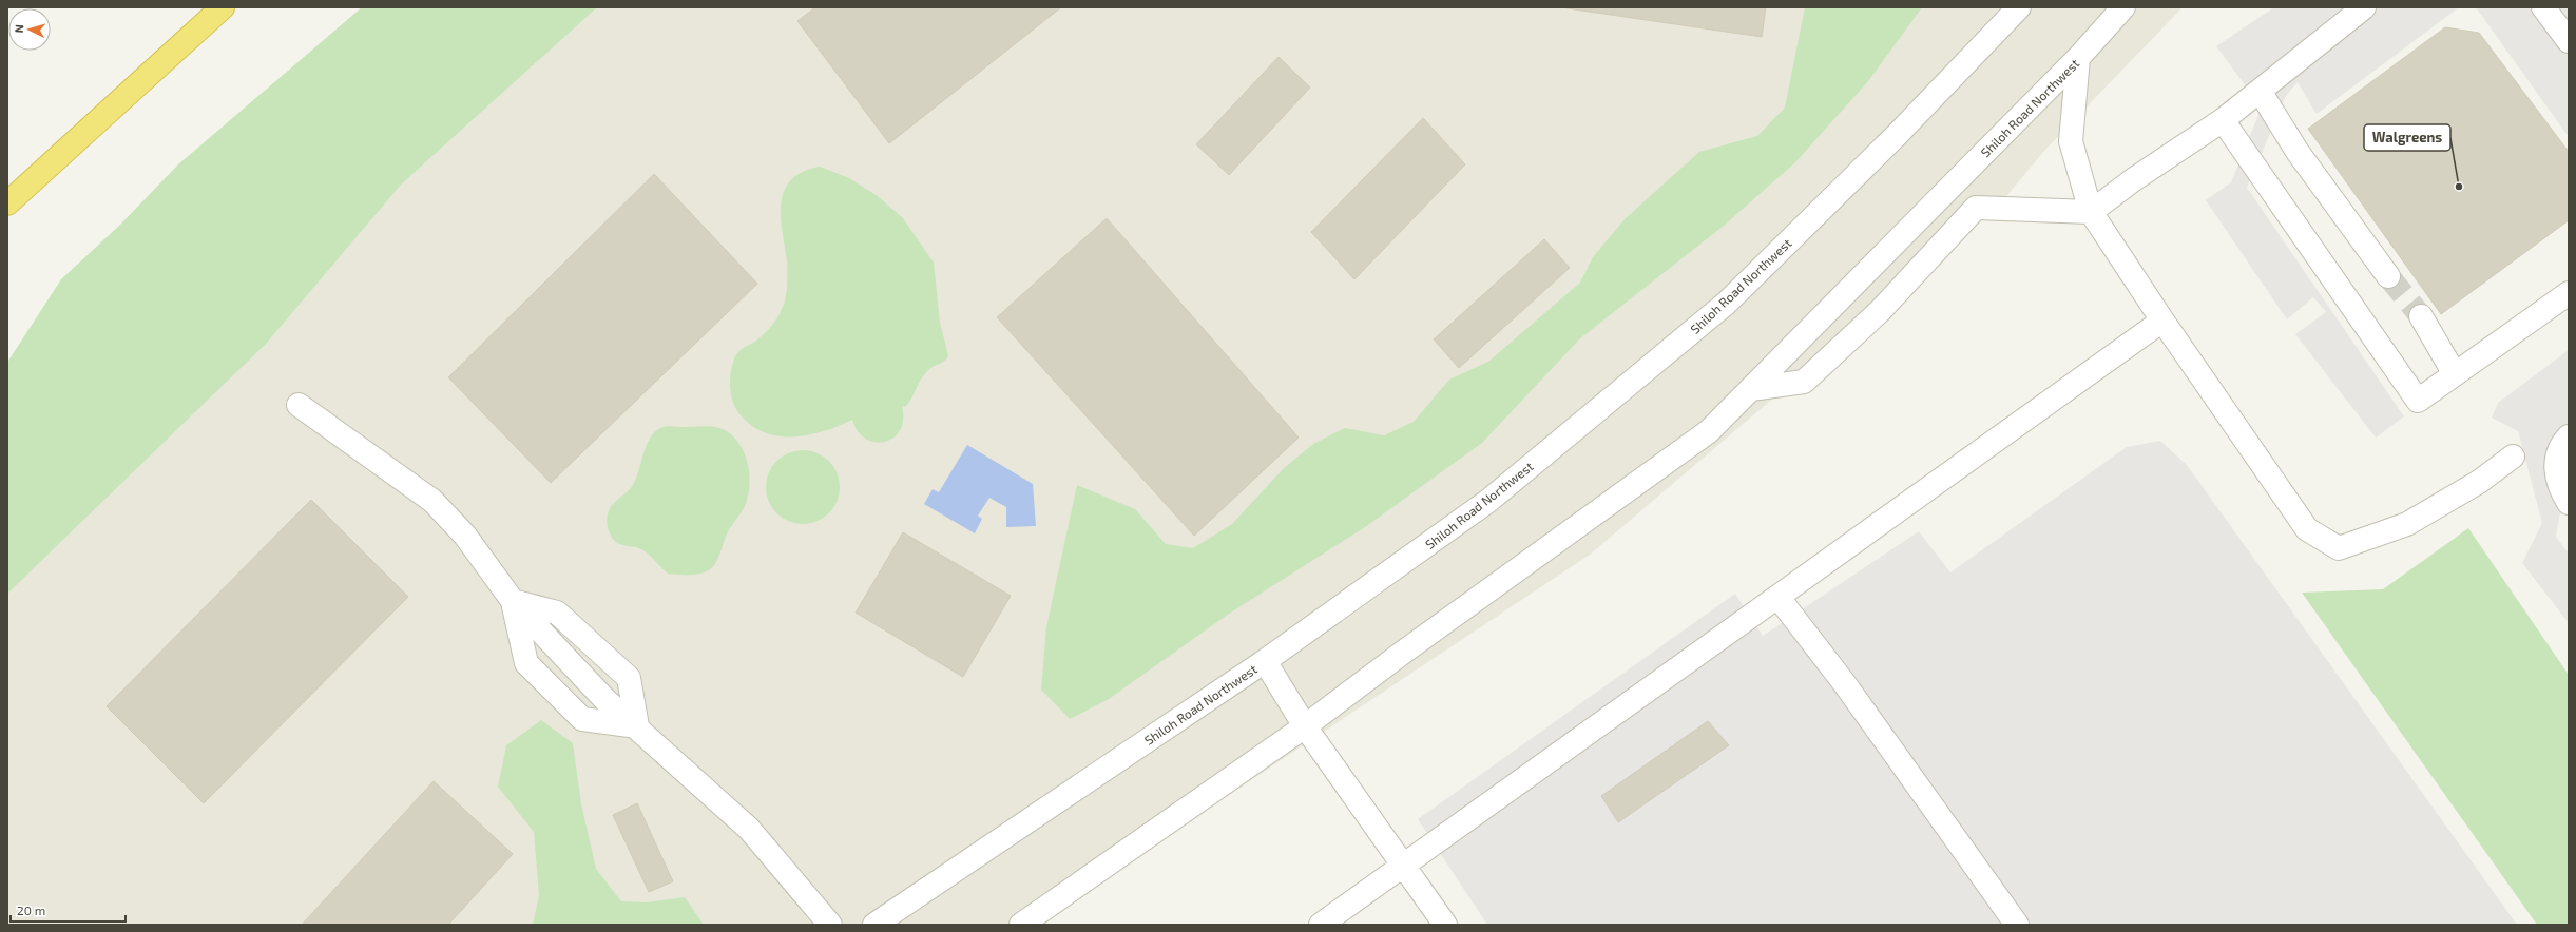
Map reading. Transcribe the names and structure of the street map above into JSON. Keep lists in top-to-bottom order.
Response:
{
  "streets": {
    "street": ["Shiloh Road Northwest"]
  },
  "places": ["Walgreens"],
  "scale_bar": "20 m",
  "north": "left"
}
